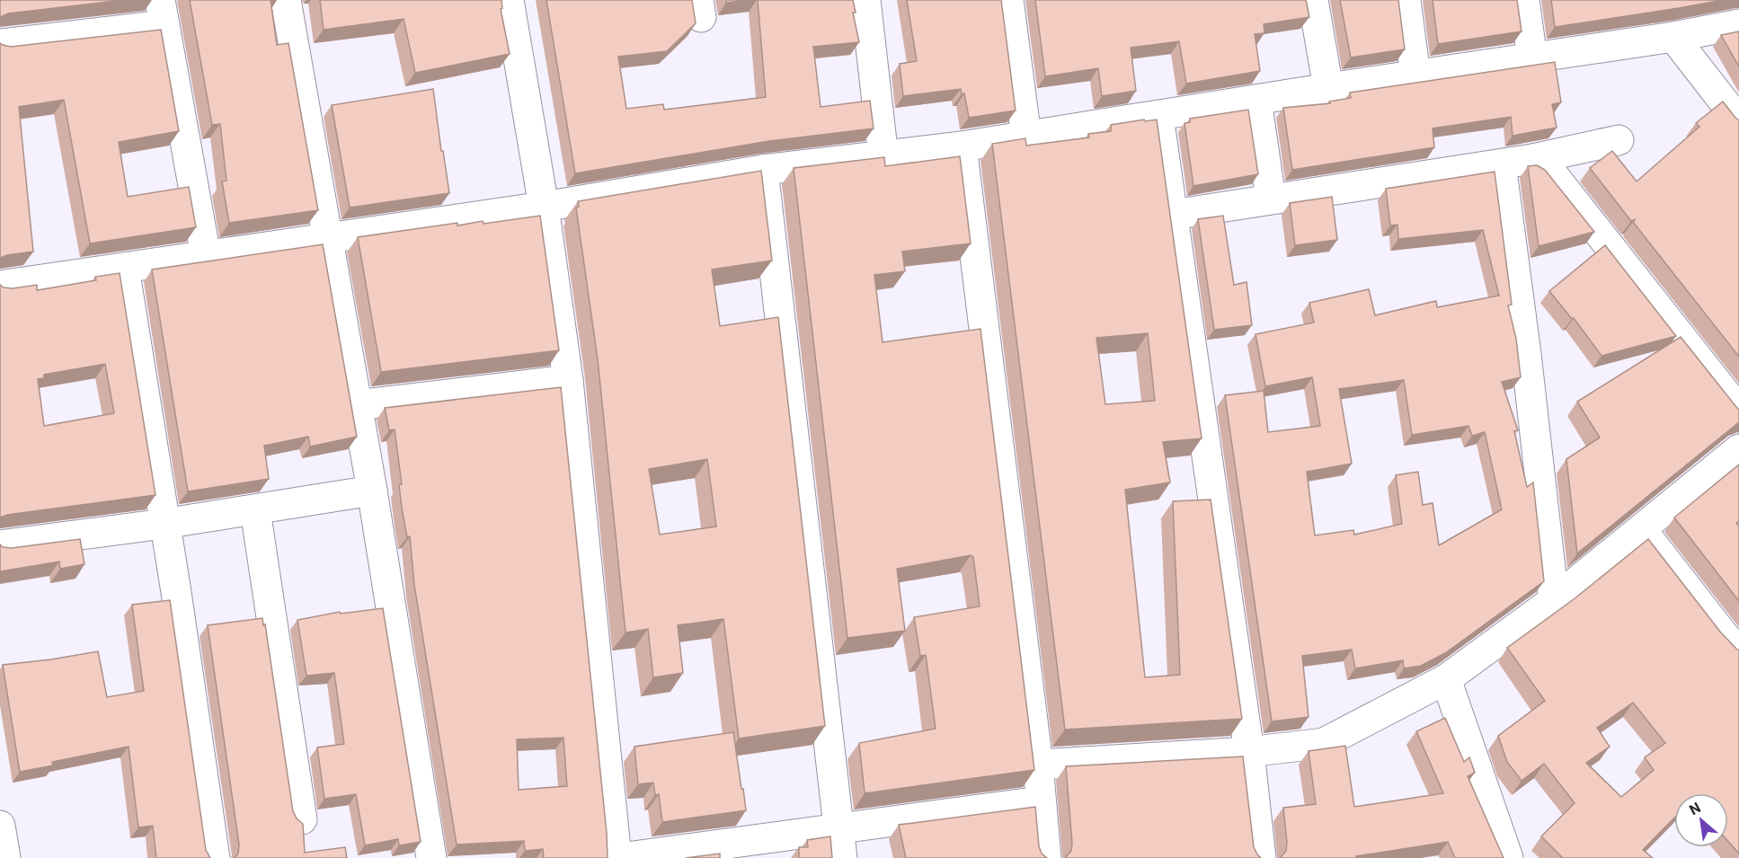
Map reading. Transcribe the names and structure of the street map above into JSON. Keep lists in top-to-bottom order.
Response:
{
  "north": "top left"
}
